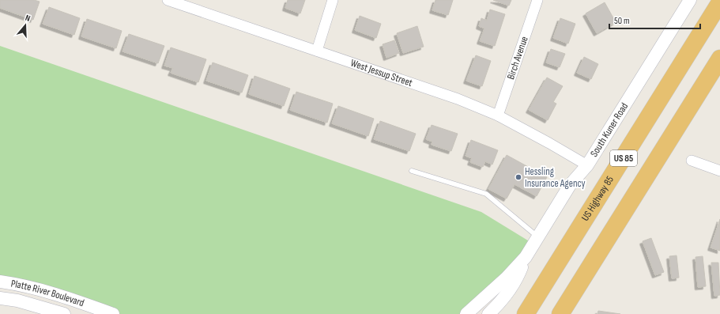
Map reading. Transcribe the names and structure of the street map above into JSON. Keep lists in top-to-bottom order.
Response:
{
  "streets": {
    "highway": ["US 85", "US Highway 85"],
    "street": [
      "Birch Avenue",
      "West Jessup Street",
      "South Kuner Road",
      "Platte River Boulevard"
    ]
  },
  "crossings": [
    ["Birch Avenue", "West Jessup Street"],
    ["West Jessup Street", "South Kuner Road"]
  ],
  "places": ["Hessling Insurance Agency"],
  "scale_bar": "50 m",
  "north": "top"
}
